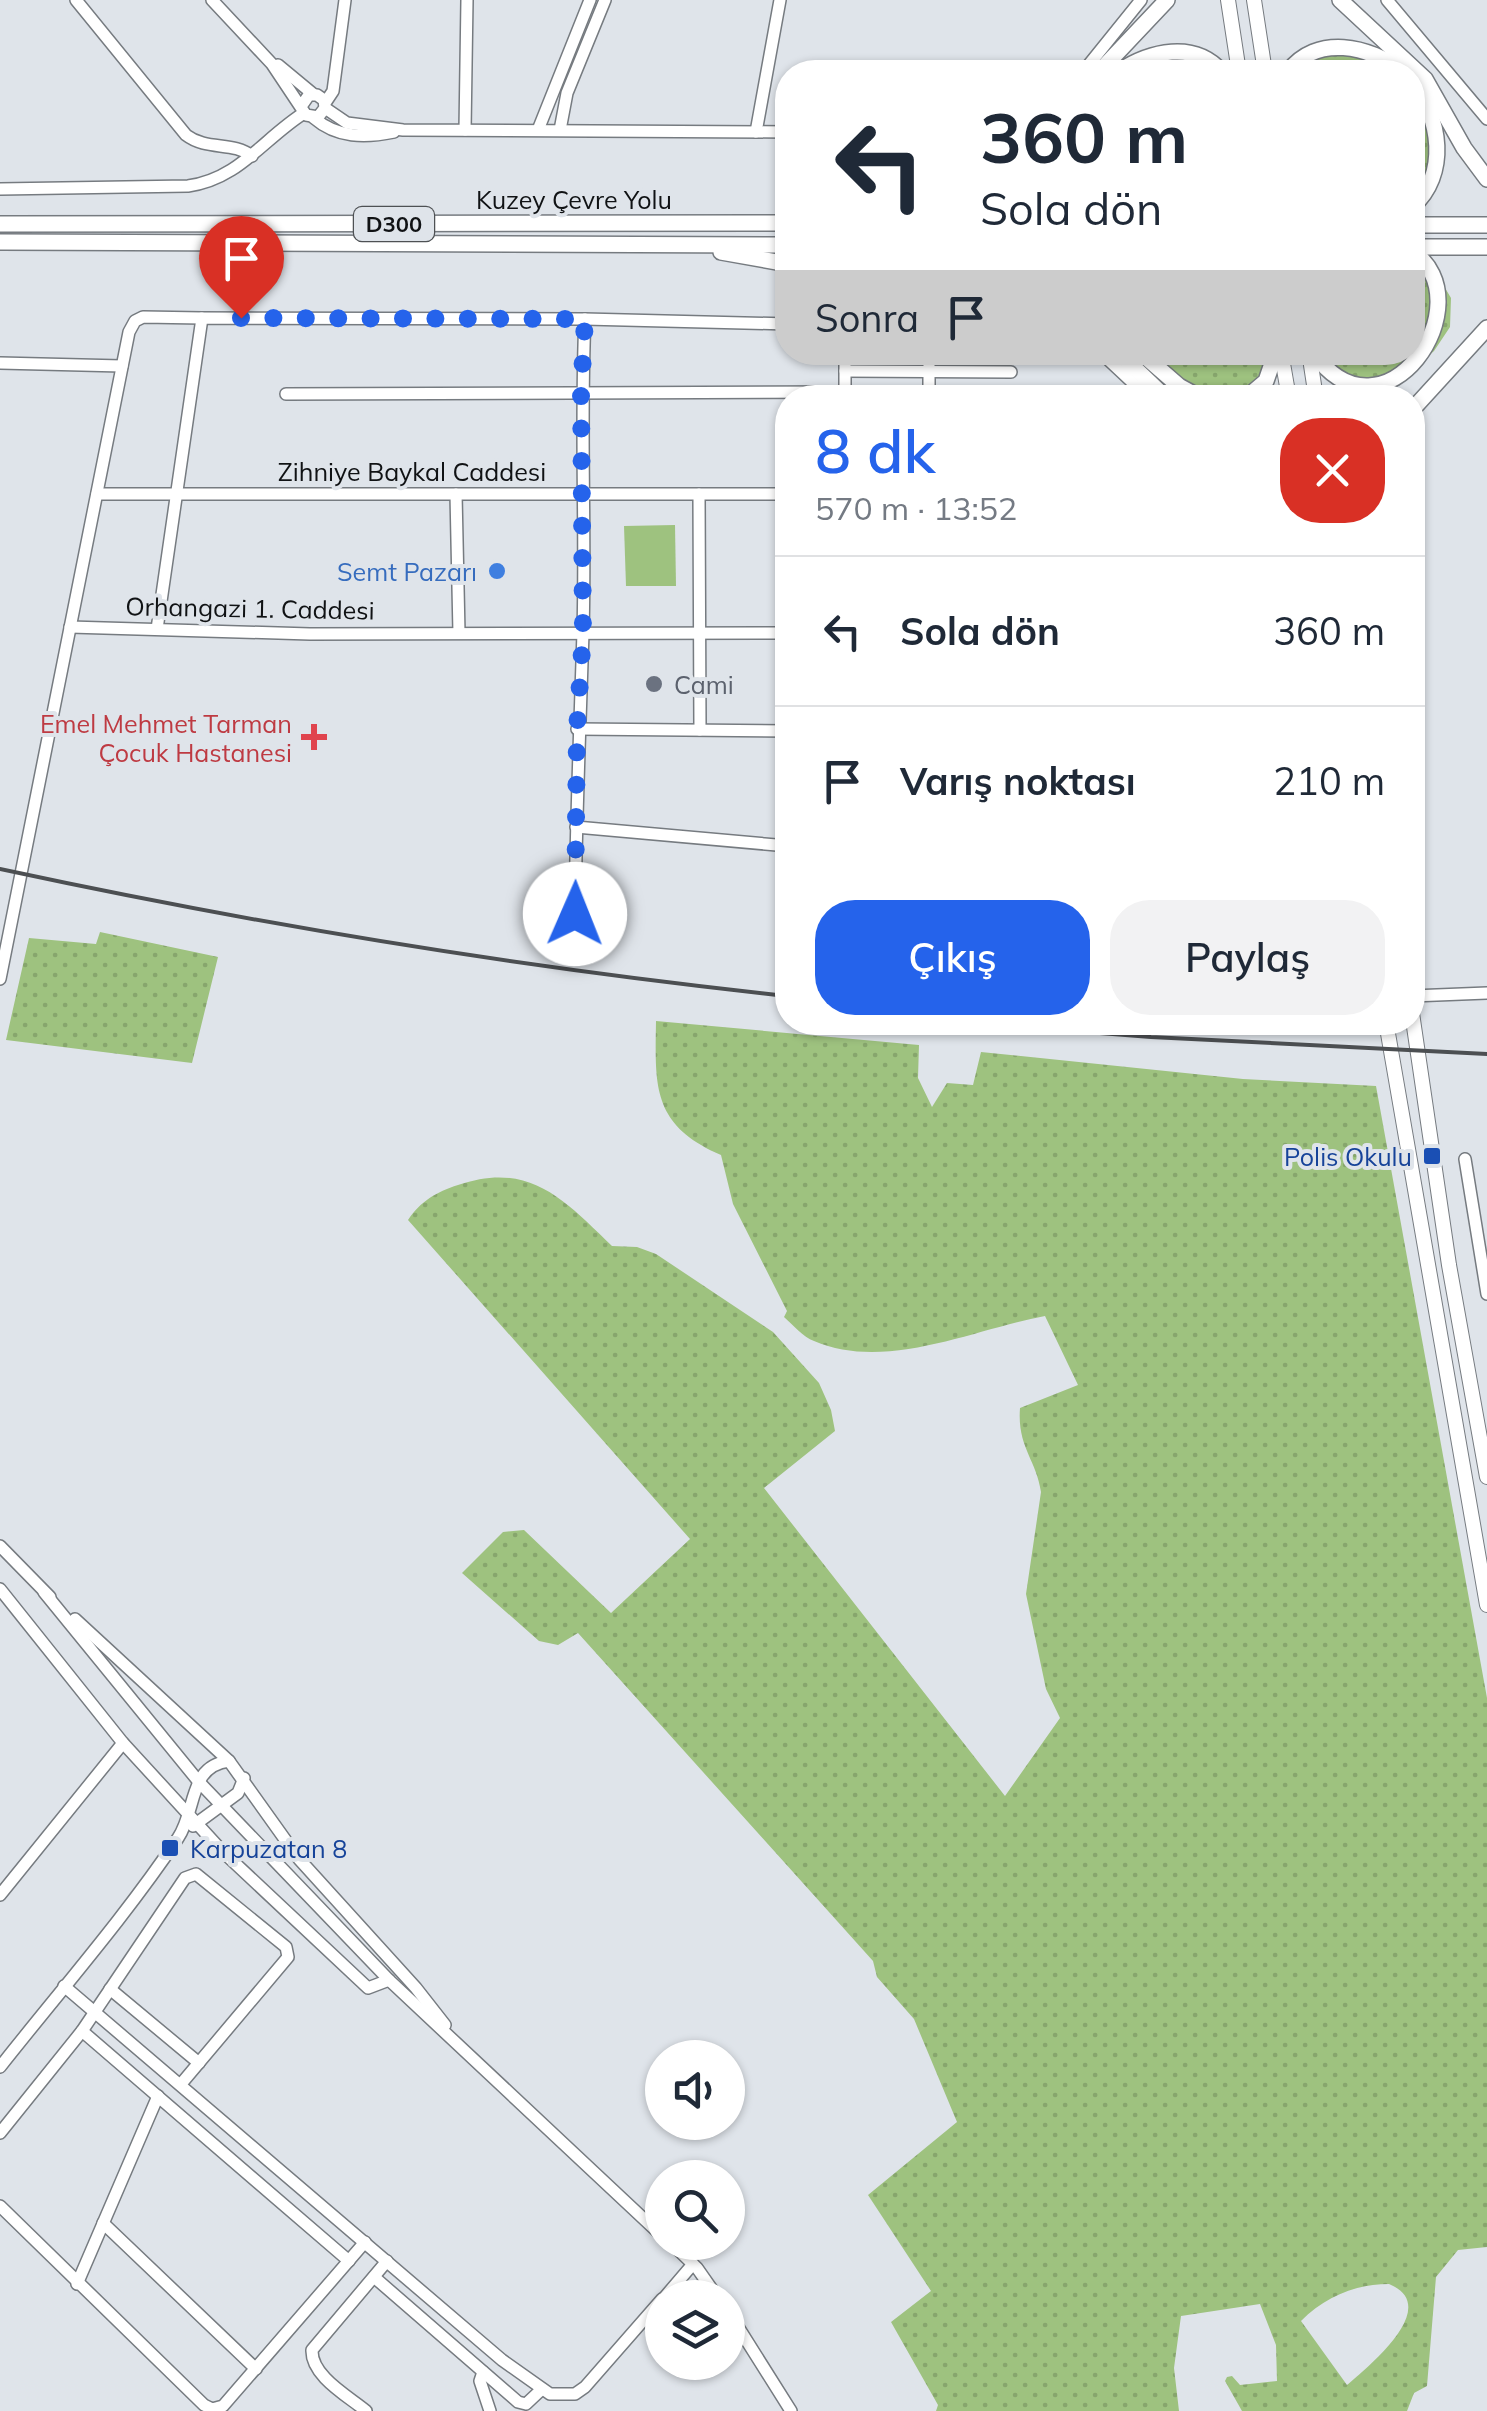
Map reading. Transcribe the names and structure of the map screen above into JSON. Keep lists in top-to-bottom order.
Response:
{
  "streets": {
    "highway": ["Kuzey Çevre Yolu", "D300"],
    "street": ["Zihniye Baykal Caddesi", "Orhangazi 1. Caddesi"]
  },
  "places": {
    "other": ["Semt Pazarı", "Cami"],
    "health": ["Emel Mehmet Tarman Çocuk Hastanesi"],
    "transit": ["Polis Okulu", "Karpuzatan 8"]
  },
  "page": {
    "turn": ["360 m", "Sola dön"],
    "then": "Sonra",
    "heading": ["8 dk", "570 m · 13:52"],
    "list": [
      {
        "name": "Sola dön",
        "value": "360 m"
      },
      {
        "name": "Varış noktası",
        "value": "210 m"
      }
    ],
    "buttons": ["Çıkış", "Paylaş"]
  }
}
